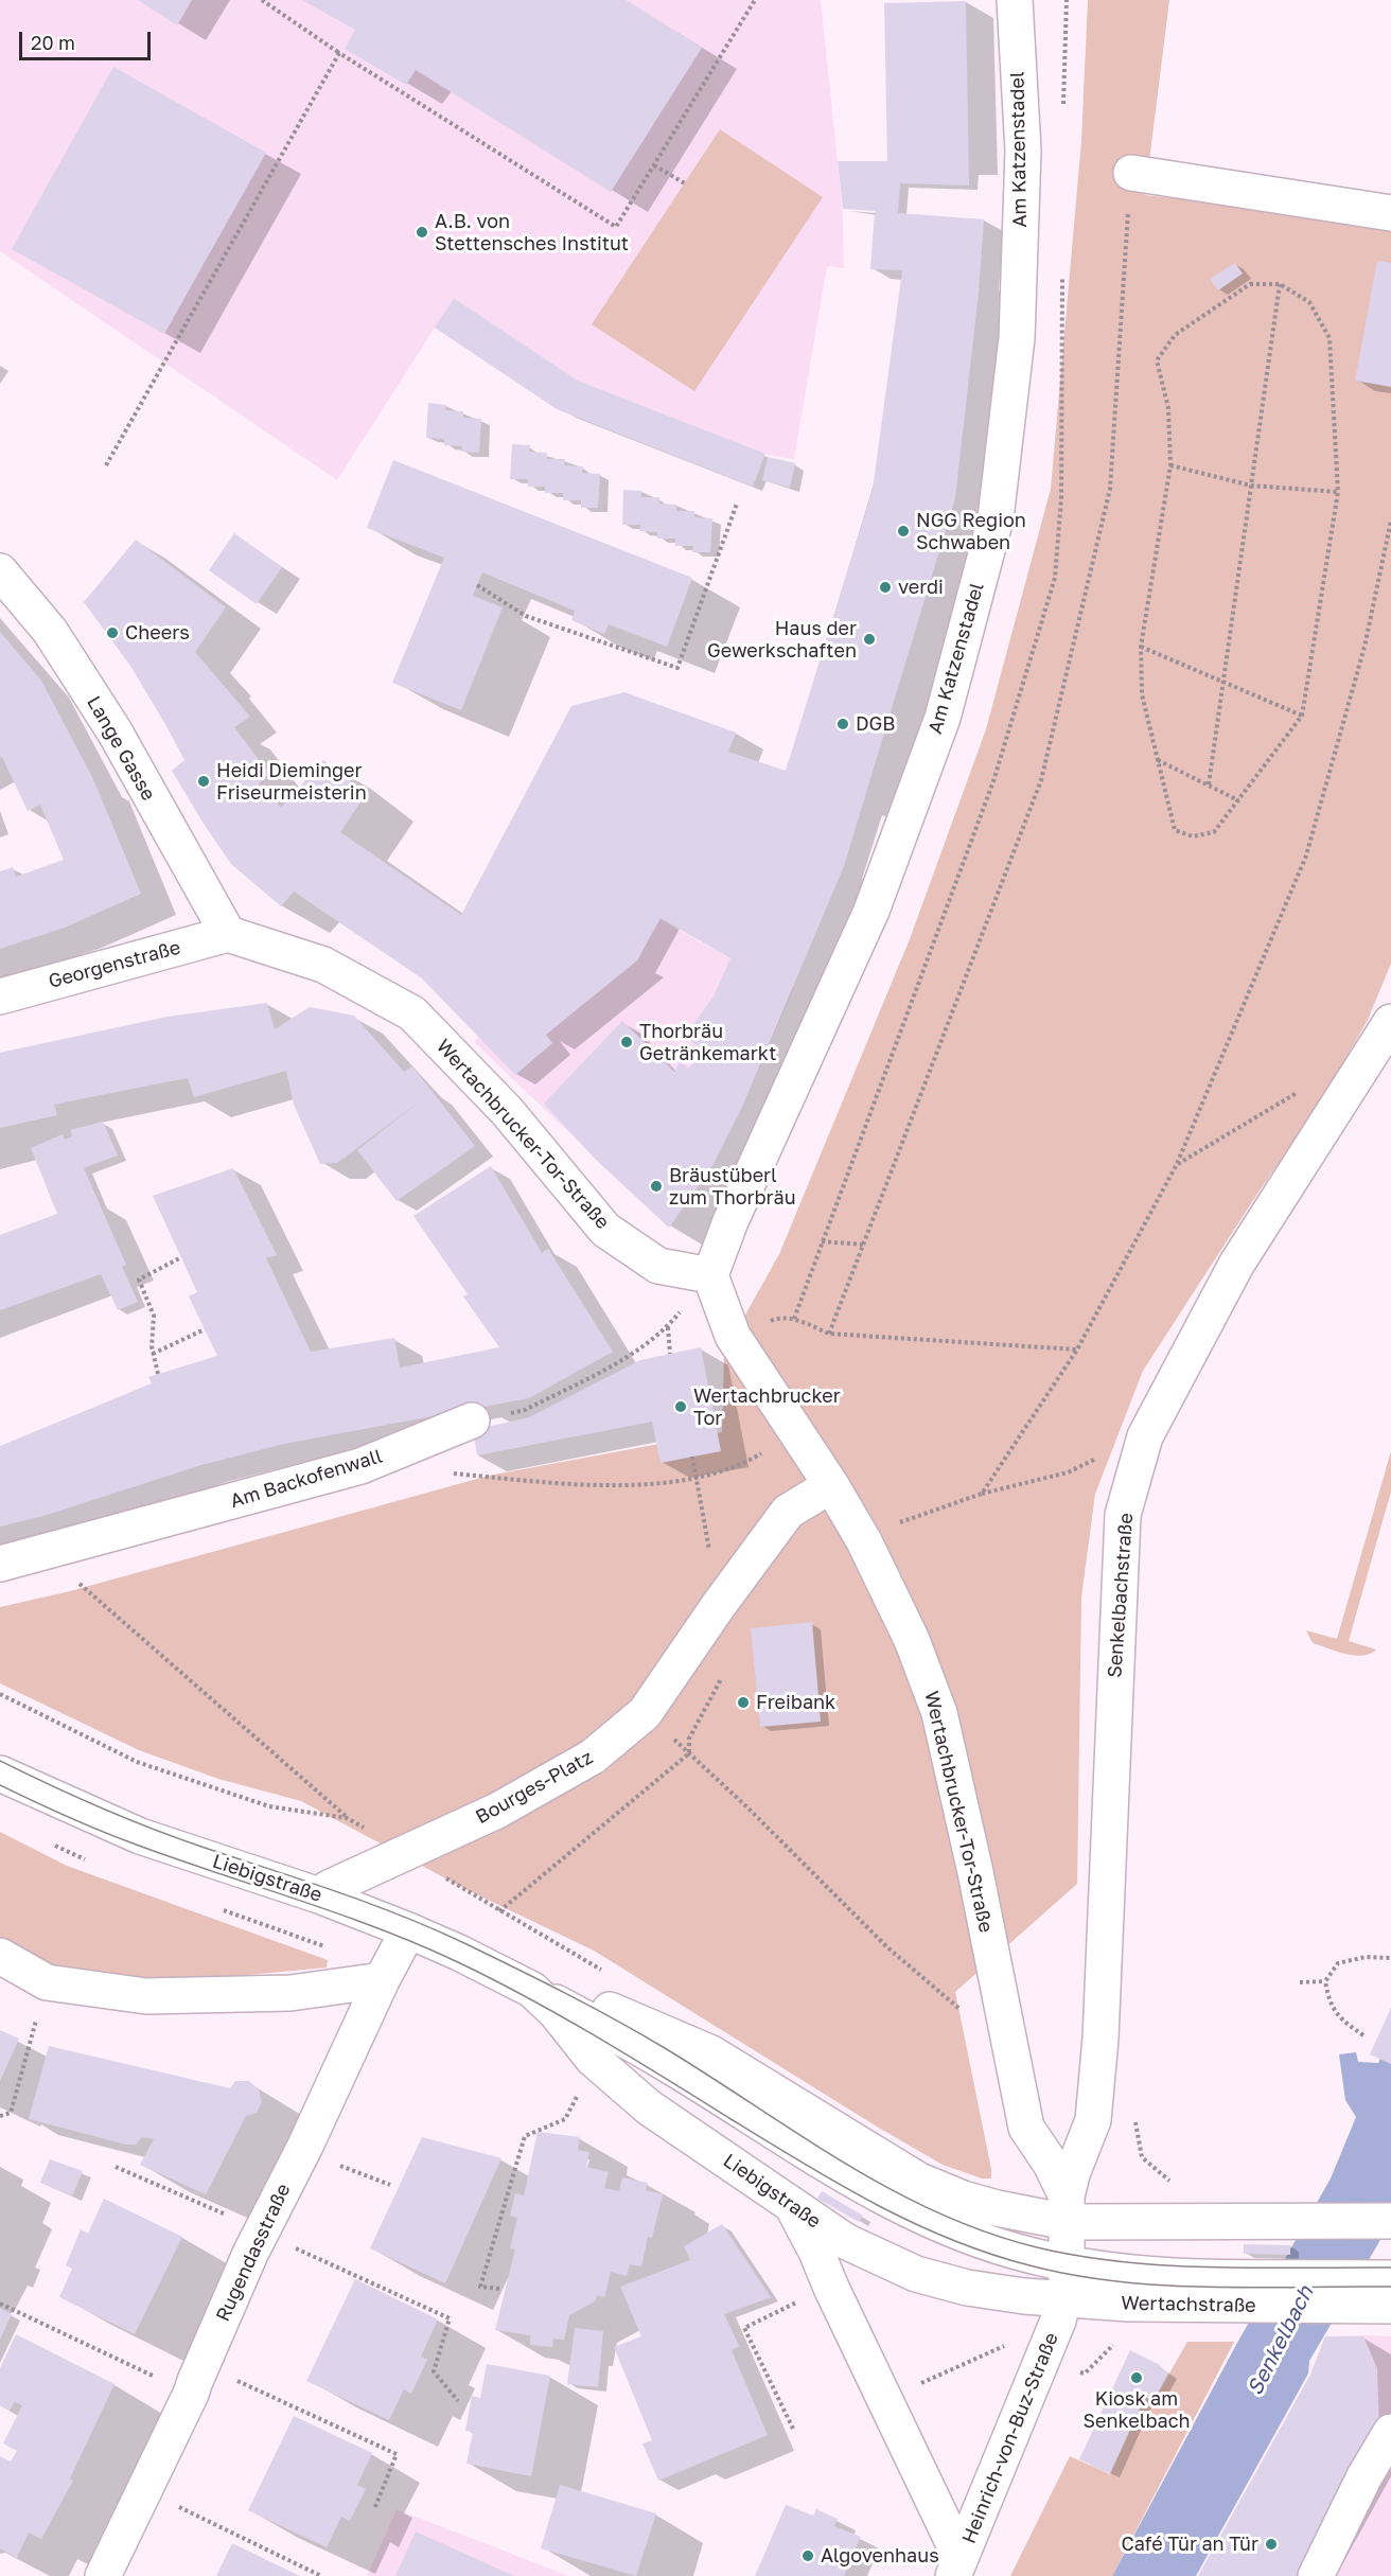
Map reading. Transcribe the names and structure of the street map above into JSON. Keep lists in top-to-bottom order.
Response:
{
  "streets": {
    "street": [
      "Am Katzenstadel",
      "Lange Gasse",
      "Georgenstraße",
      "Wertachbrucker-Tor-Straße",
      "Am Backofenwall",
      "Senkelbachstraße",
      "Bourges-Platz",
      "Liebigstraße",
      "Rugendasstraße",
      "Wertachstraße",
      "Heinrich-von-Buz-Straße"
    ]
  },
  "crossings": [
    ["Am Katzenstadel", "Wertachbrucker-Tor-Straße"],
    ["Lange Gasse", "Georgenstraße"],
    ["Lange Gasse", "Wertachbrucker-Tor-Straße"],
    ["Georgenstraße", "Wertachbrucker-Tor-Straße"],
    ["Wertachbrucker-Tor-Straße", "Senkelbachstraße"],
    ["Wertachbrucker-Tor-Straße", "Bourges-Platz"],
    ["Wertachbrucker-Tor-Straße", "Liebigstraße"],
    ["Wertachbrucker-Tor-Straße", "Heinrich-von-Buz-Straße"],
    ["Senkelbachstraße", "Liebigstraße"],
    ["Senkelbachstraße", "Heinrich-von-Buz-Straße"],
    ["Bourges-Platz", "Liebigstraße"],
    ["Liebigstraße", "Rugendasstraße"],
    ["Liebigstraße", "Wertachstraße"],
    ["Liebigstraße", "Heinrich-von-Buz-Straße"],
    ["Wertachstraße", "Heinrich-von-Buz-Straße"]
  ],
  "water": ["Senkelbach"],
  "places": [
    "A.B. von Stettensches Institut",
    "NGG Region Schwaben",
    "verdi",
    "Cheers",
    "Haus der Gewerkschaften",
    "DGB",
    "Heidi Dieminger Friseurmeisterin",
    "Thorbräu Getränkemarkt",
    "Bräustüberl zum Thorbräu",
    "Wertachbrucker Tor",
    "Freibank",
    "Kiosk am Senkelbach",
    "Café Tür an Tür",
    "Algovenhaus"
  ],
  "scale_bar": "20 m"
}
